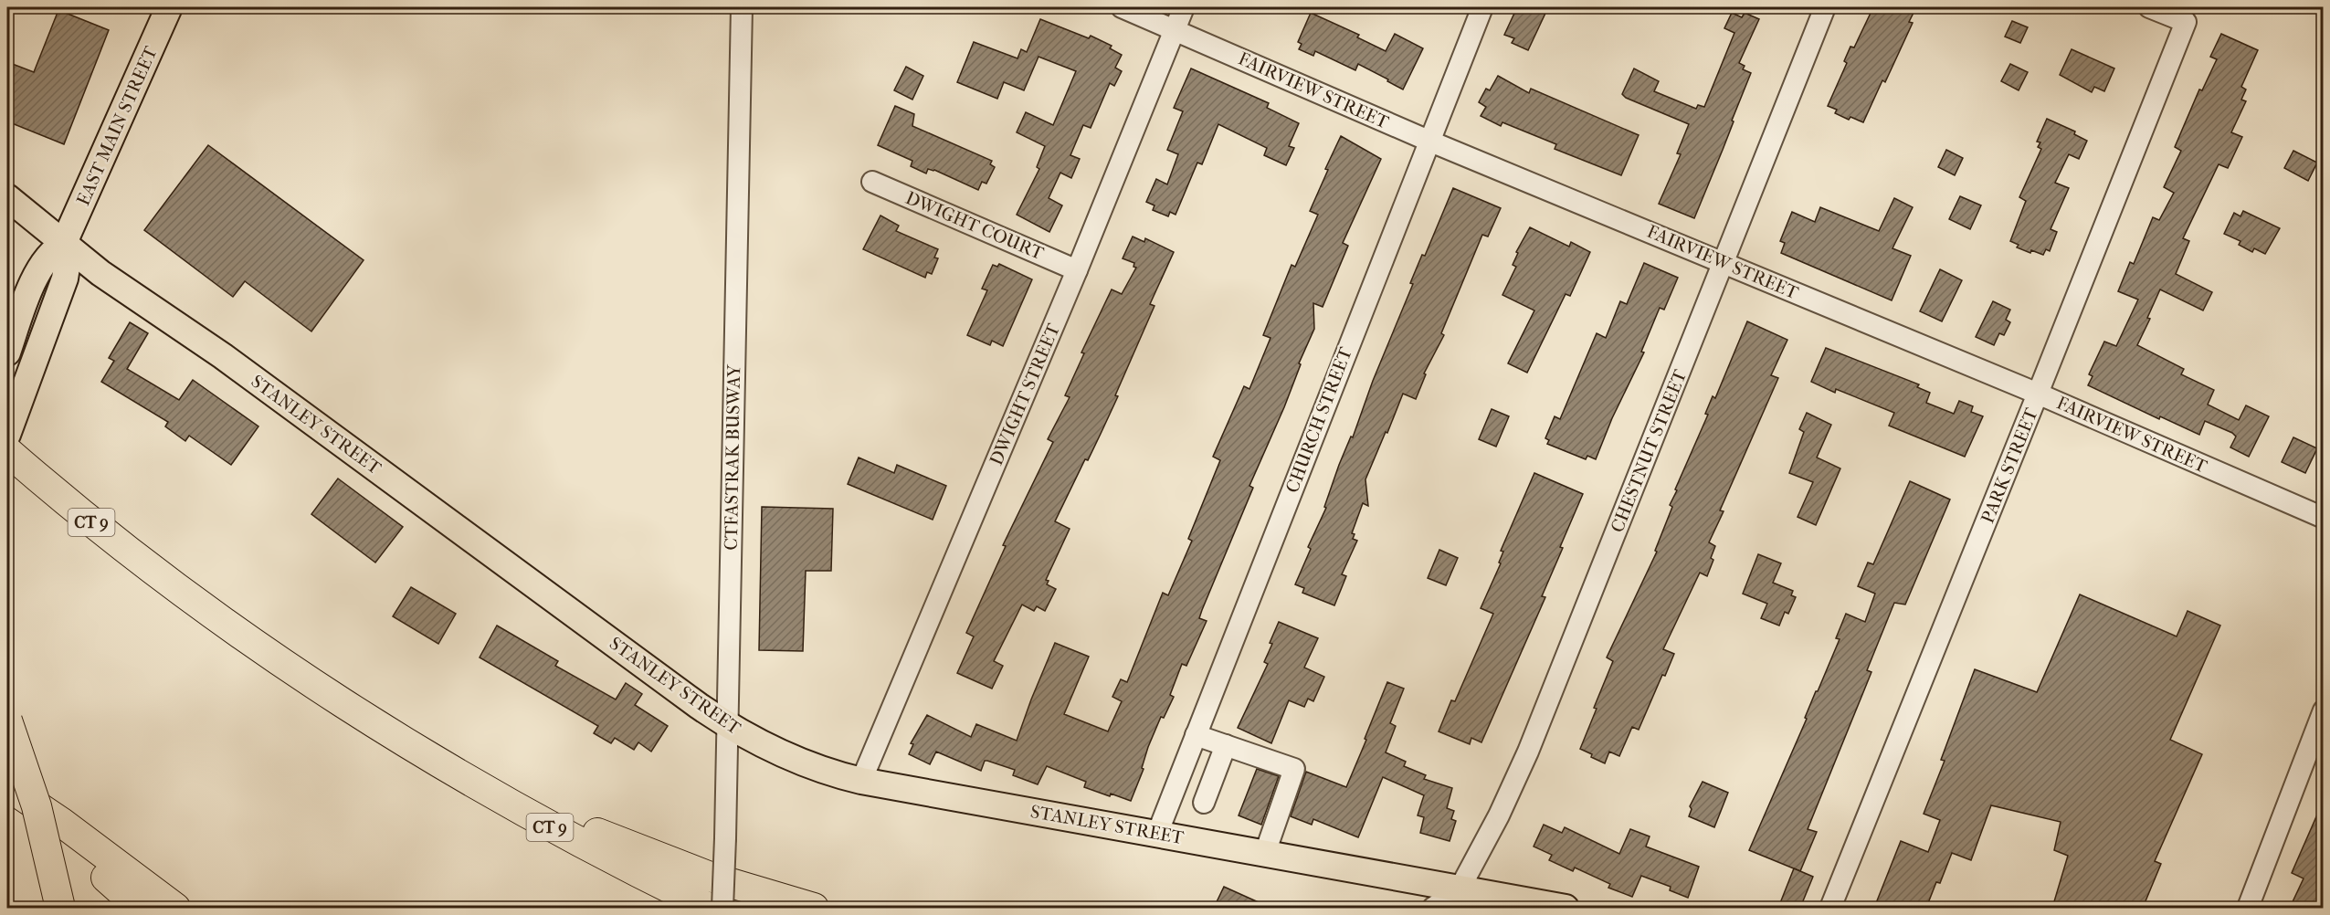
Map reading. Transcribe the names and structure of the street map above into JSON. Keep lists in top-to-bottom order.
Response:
{
  "streets": {
    "highway": ["CT 9"],
    "main road": ["EAST MAIN STREET", "STANLEY STREET"],
    "street": [
      "FAIRVIEW STREET",
      "DWIGHT COURT",
      "DWIGHT STREET",
      "CHURCH STREET",
      "CHESTNUT STREET",
      "CTFASTRAK BUSWAY",
      "PARK STREET"
    ]
  },
  "crossings": [
    ["FAIRVIEW STREET", "DWIGHT STREET"],
    ["FAIRVIEW STREET", "CHURCH STREET"],
    ["FAIRVIEW STREET", "CHESTNUT STREET"],
    ["FAIRVIEW STREET", "PARK STREET"],
    ["EAST MAIN STREET", "STANLEY STREET"],
    ["DWIGHT COURT", "DWIGHT STREET"],
    ["DWIGHT STREET", "STANLEY STREET"],
    ["CHURCH STREET", "STANLEY STREET"],
    ["STANLEY STREET", "CHESTNUT STREET"],
    ["STANLEY STREET", "CTFASTRAK BUSWAY"]
  ]
}
